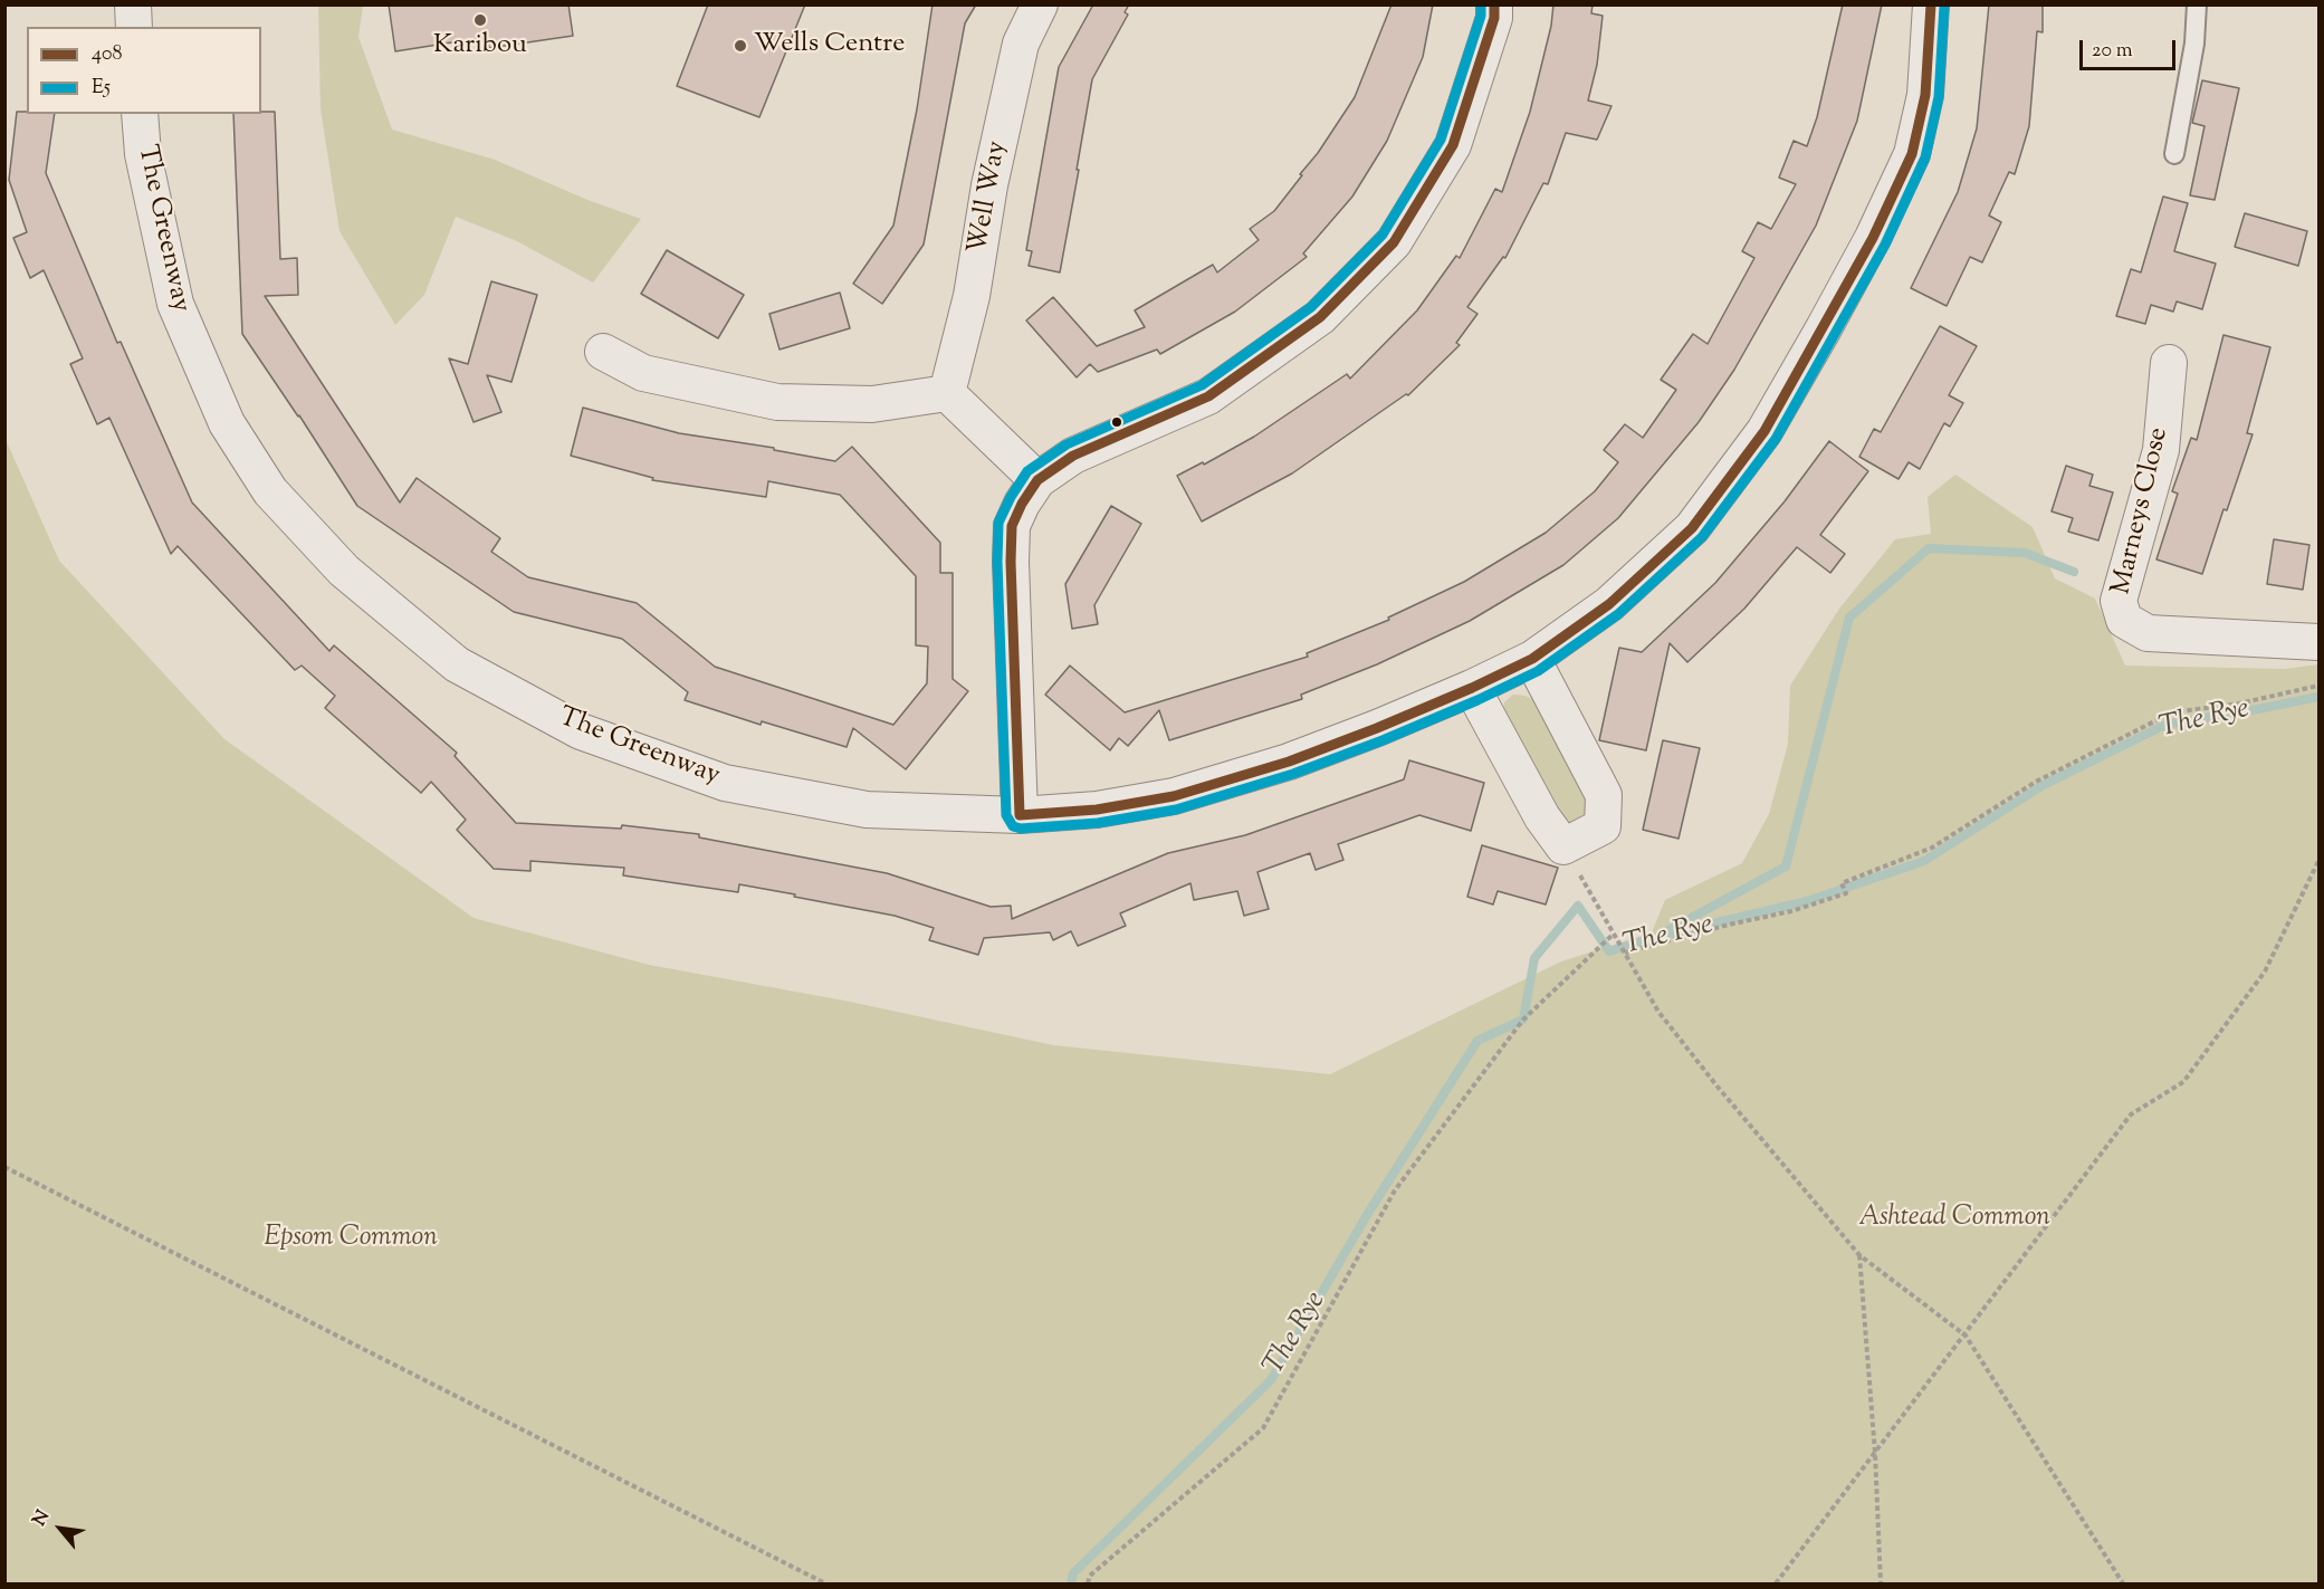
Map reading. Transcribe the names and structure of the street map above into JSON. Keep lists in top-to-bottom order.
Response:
{
  "streets": {
    "street": ["Well Way", "The Greenway", "Marneys Close"]
  },
  "water": ["The Rye"],
  "parks": ["Ashtead Common", "Epsom Common"],
  "places": ["Karibou", "Wells Centre"],
  "lines": ["transit line 408", "transit line E5"],
  "legend": ["408", "E5"],
  "scale_bar": "20 m",
  "north": "top left"
}
